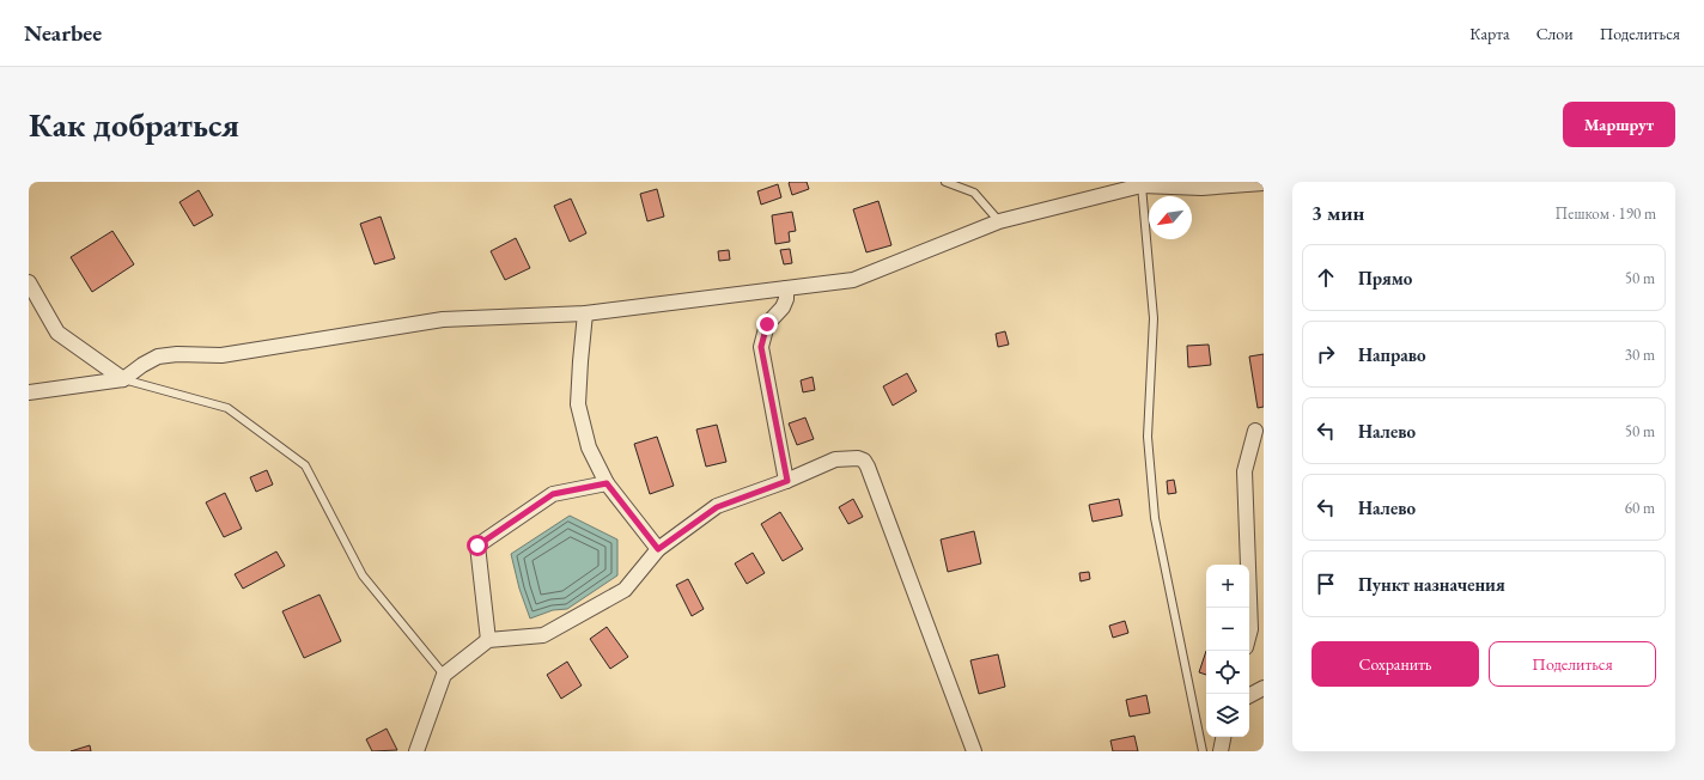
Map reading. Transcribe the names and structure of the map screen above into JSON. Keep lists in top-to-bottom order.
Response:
{
  "north": "bottom left",
  "page": {
    "header": "Nearbee",
    "nav": ["Карта", "Слои", "Поделиться"],
    "buttons": [
      "Маршрут",
      ["Сохранить", "Поделиться"]
    ],
    "title": "Как добраться",
    "heading": ["3 мин", "Пешком · 190 m"],
    "list": [
      ["Прямо", "50 m"],
      ["Направо", "30 m"],
      ["Налево", "50 m"],
      ["Налево", "60 m"],
      "Пункт назначения"
    ],
    "map_buttons": ["+", "−"]
  }
}
